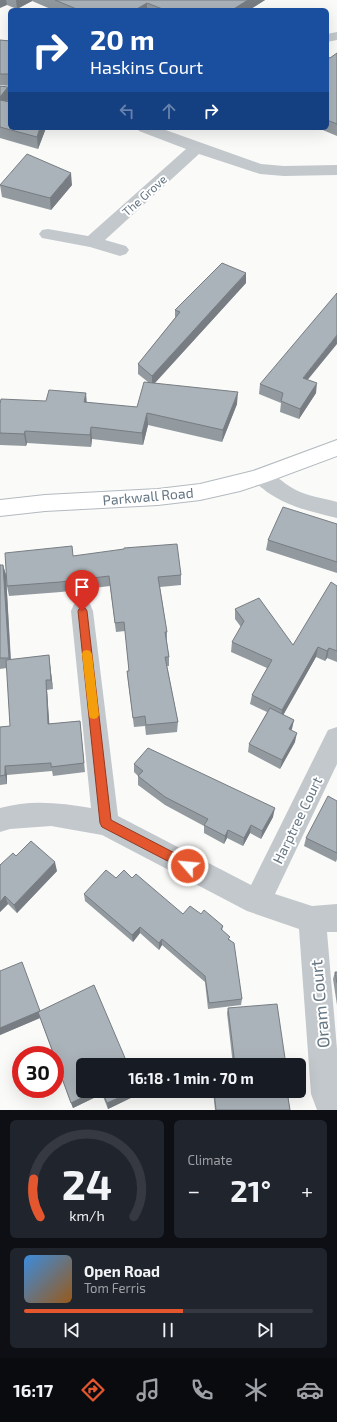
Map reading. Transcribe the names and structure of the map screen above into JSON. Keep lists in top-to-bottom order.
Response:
{
  "streets": {
    "street": [
      "The Grove",
      "Parkwall Road",
      "Harptree Court",
      "Oram Court"
    ]
  },
  "page": {
    "turn": ["20 m", "Haskins Court"],
    "limit": "30",
    "trip": "16:18 · 1 min · 70 m",
    "tile": "Climate",
    "heat": ["−", "21°", "+"],
    "song": ["Open Road", "Tom Ferris"],
    "tabs": "16:17",
    "gauge": ["24", "km/h"]
  }
}
